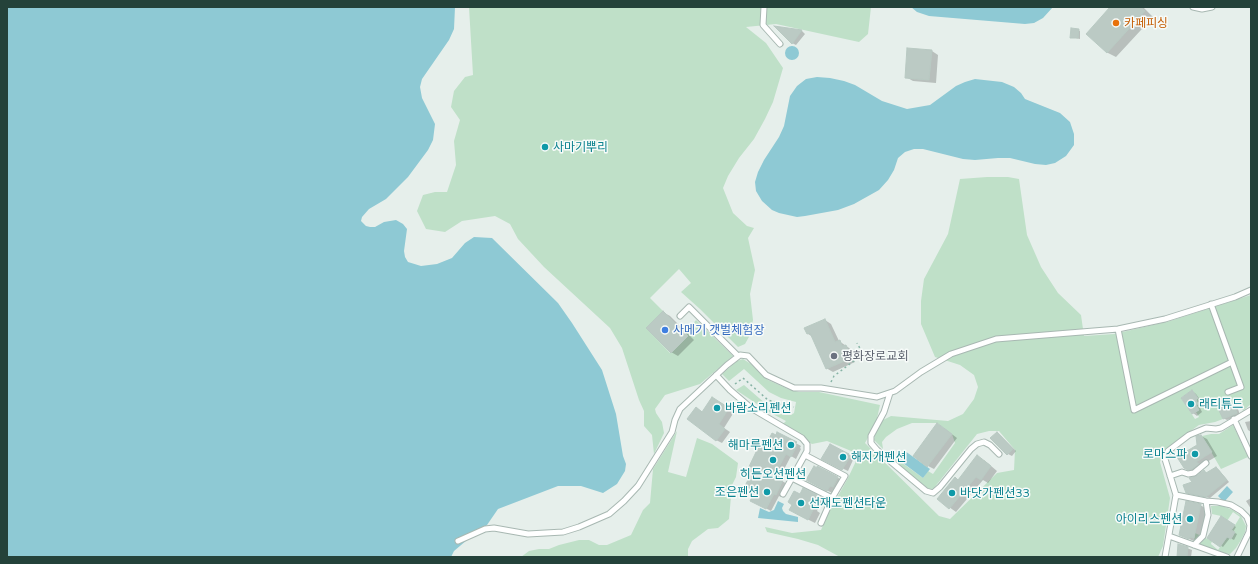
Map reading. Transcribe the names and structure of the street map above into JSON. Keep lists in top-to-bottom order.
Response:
{
  "places": [
    "카페피싱",
    "사마기뿌리",
    "사메기 갯벌체험장",
    "평화장로교회",
    "래티튜드",
    "바람소리펜션",
    "해마루펜션",
    "로마스파",
    "해지개펜션",
    "히든오션펜션",
    "조은펜션",
    "바닷가펜션33",
    "선재도펜션타운",
    "아이리스펜션"
  ]
}
